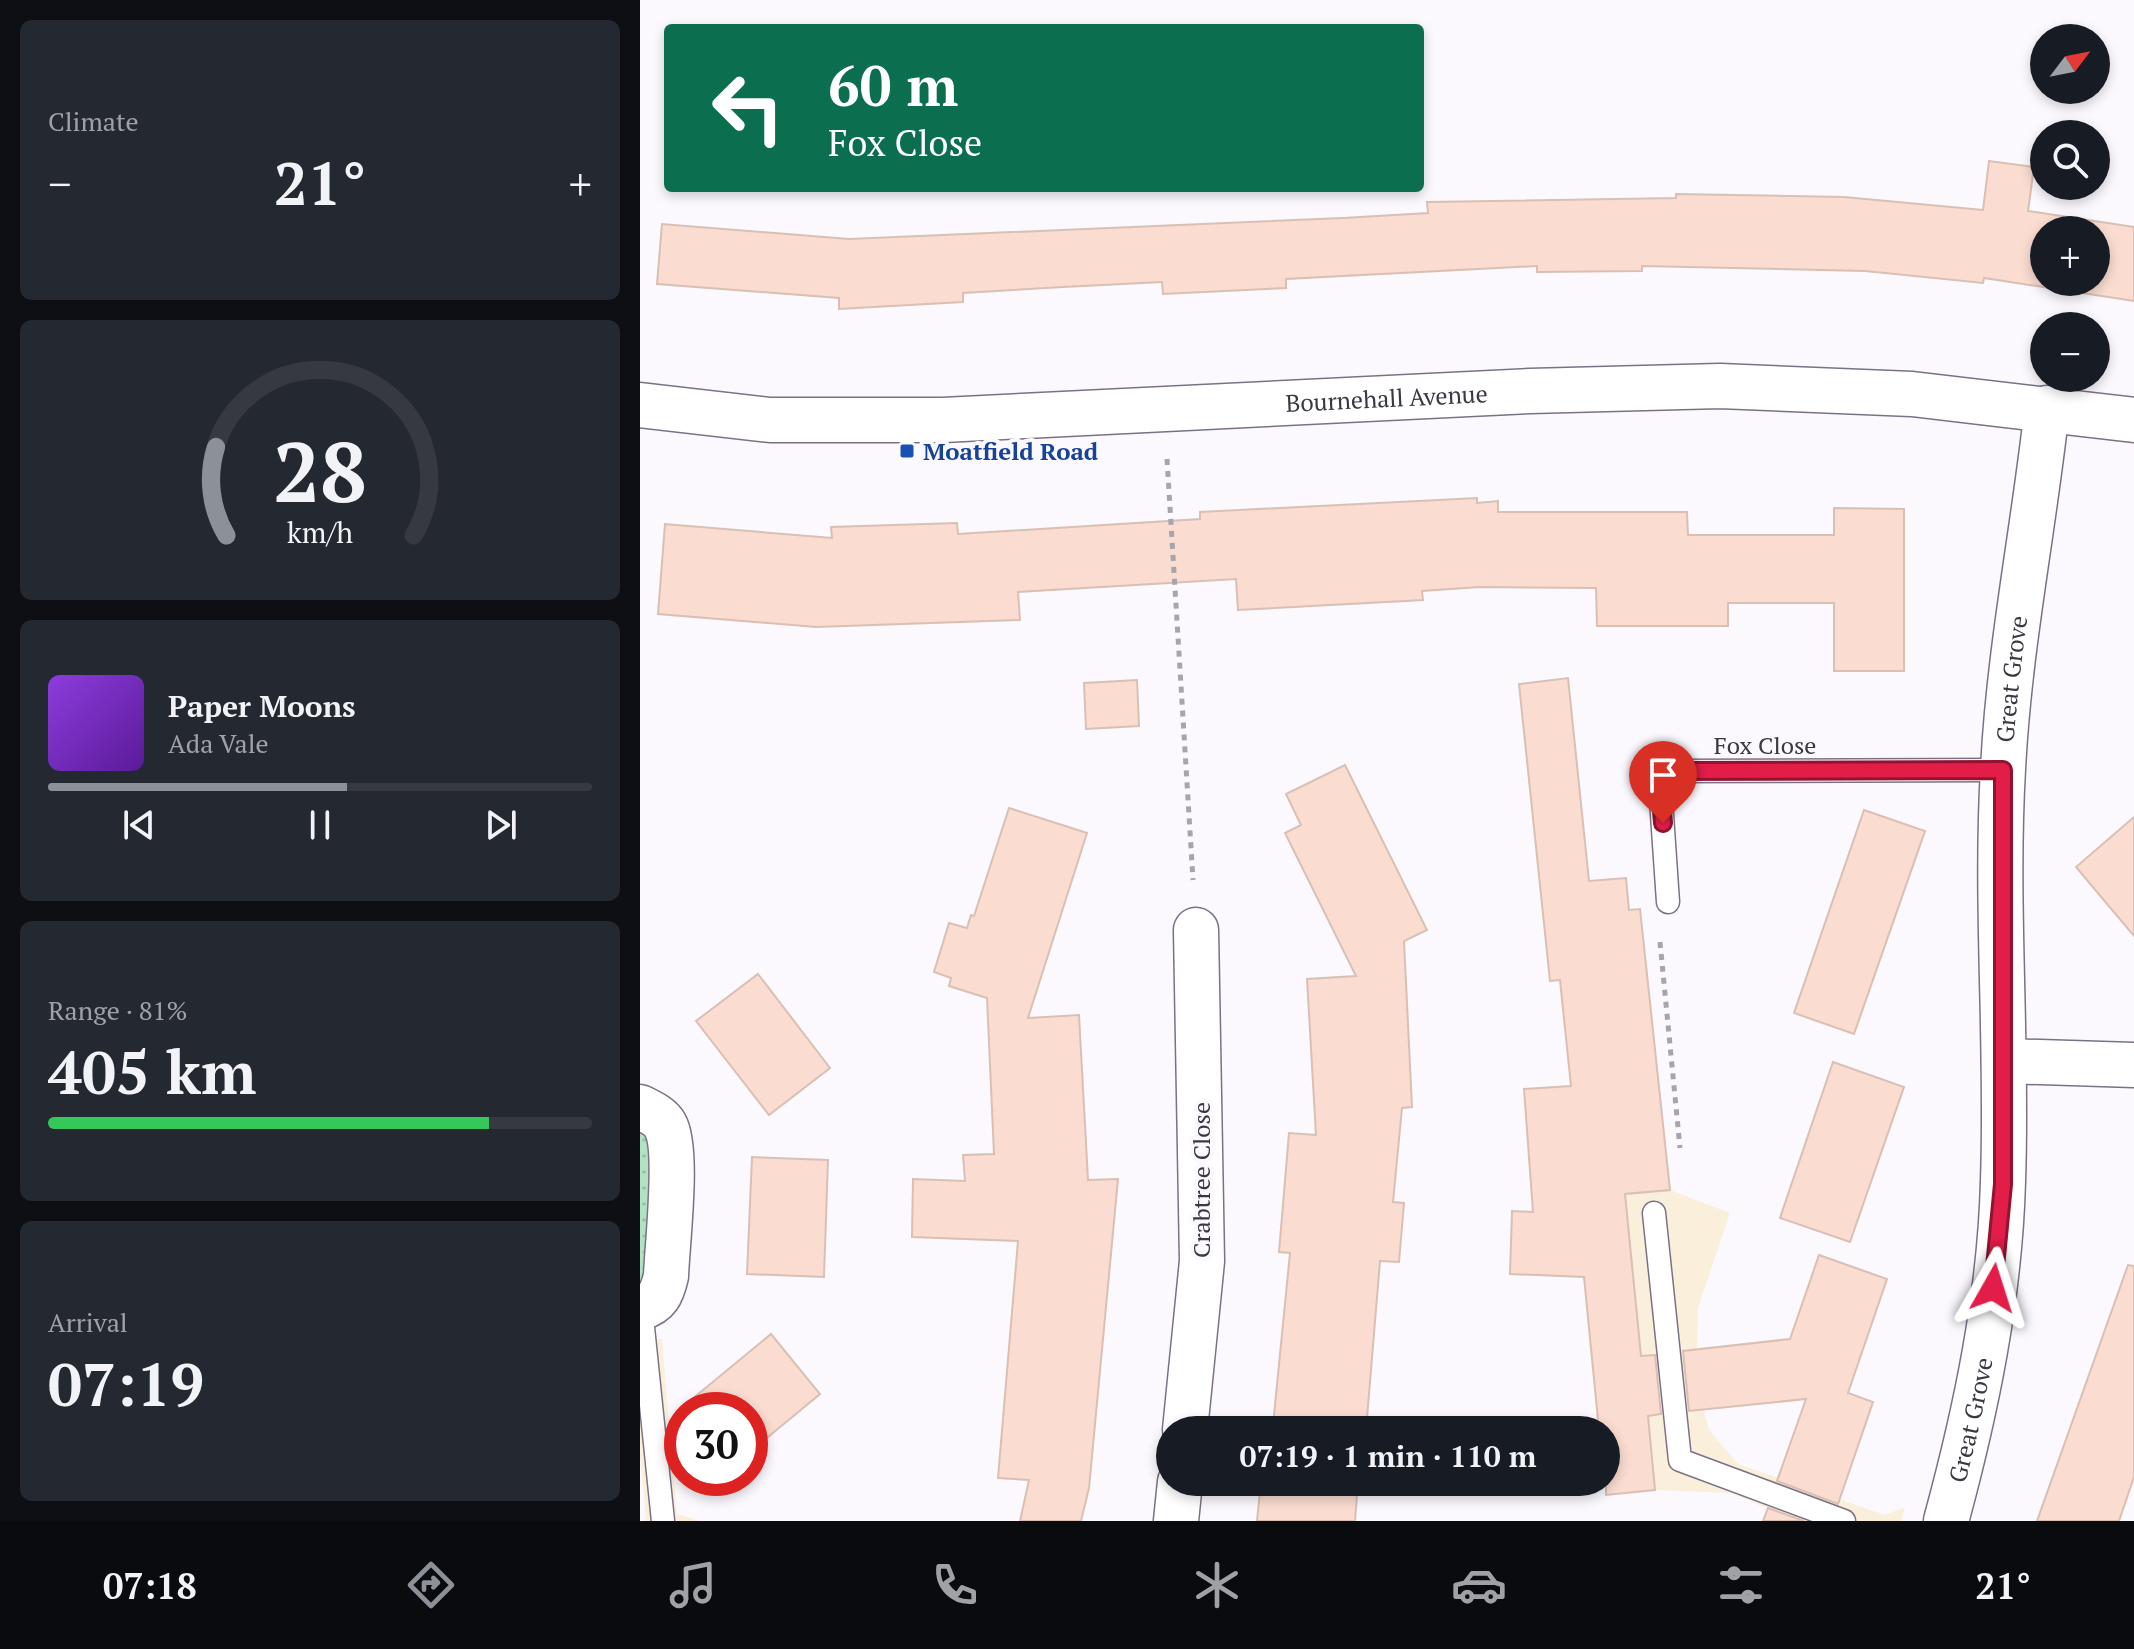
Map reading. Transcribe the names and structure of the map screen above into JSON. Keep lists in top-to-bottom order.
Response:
{
  "streets": {
    "street": ["Bournehall Avenue", "Great Grove", "Crabtree Close"],
    "lane": ["Fox Close"]
  },
  "crossings": [
    ["Bournehall Avenue", "Great Grove"],
    ["Great Grove", "Fox Close"]
  ],
  "places": {
    "transit": ["Moatfield Road"]
  },
  "north": "top right",
  "page": {
    "tile": [
      "Climate",
      ["Range · 81%", "405 km"],
      ["Arrival", "07:19"]
    ],
    "map_buttons": ["+", "−"],
    "turn": ["60 m", "Fox Close"],
    "heat": ["−", "21°", "+"],
    "song": ["Paper Moons", "Ada Vale"],
    "limit": "30",
    "trip": "07:19 · 1 min · 110 m",
    "tabs": ["07:18", "21°"],
    "gauge": ["28", "km/h"]
  }
}
